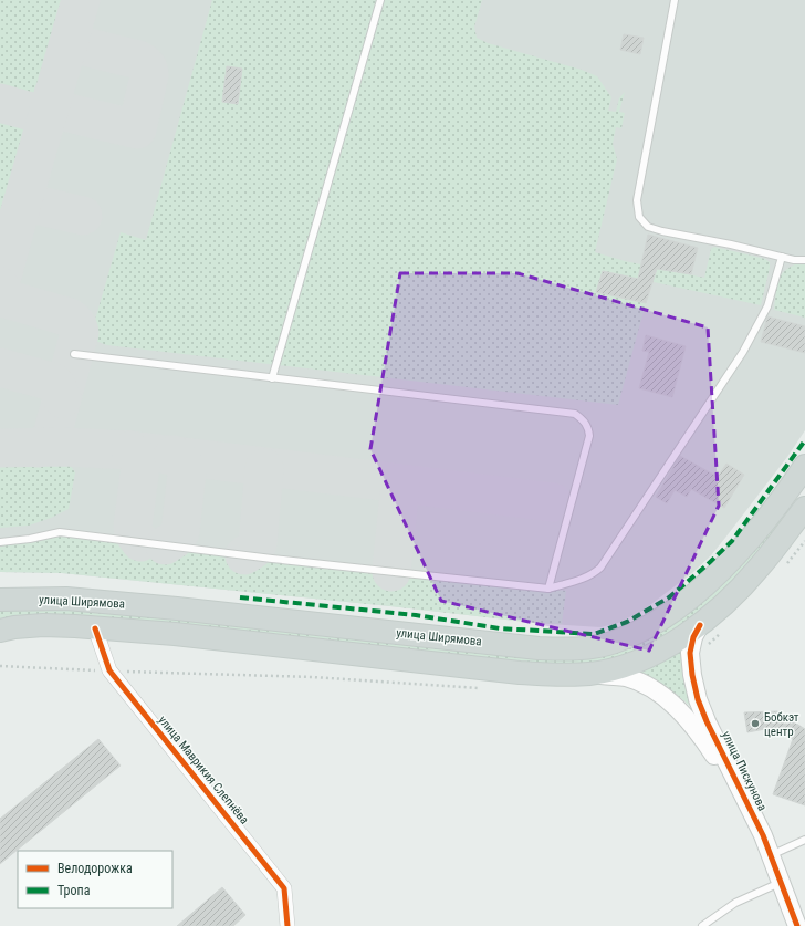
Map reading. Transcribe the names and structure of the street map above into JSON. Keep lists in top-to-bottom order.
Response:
{
  "streets": {
    "main road": ["улица Ширямова"],
    "street": ["улица Маврикия Слепнёва", "улица Пискунова"]
  },
  "crossings": [
    ["улица Ширямова", "улица Маврикия Слепнёва"],
    ["улица Ширямова", "улица Пискунова"]
  ],
  "places": ["Бобкэт центр"],
  "legend": ["Велодорожка", "Тропа"]
}
